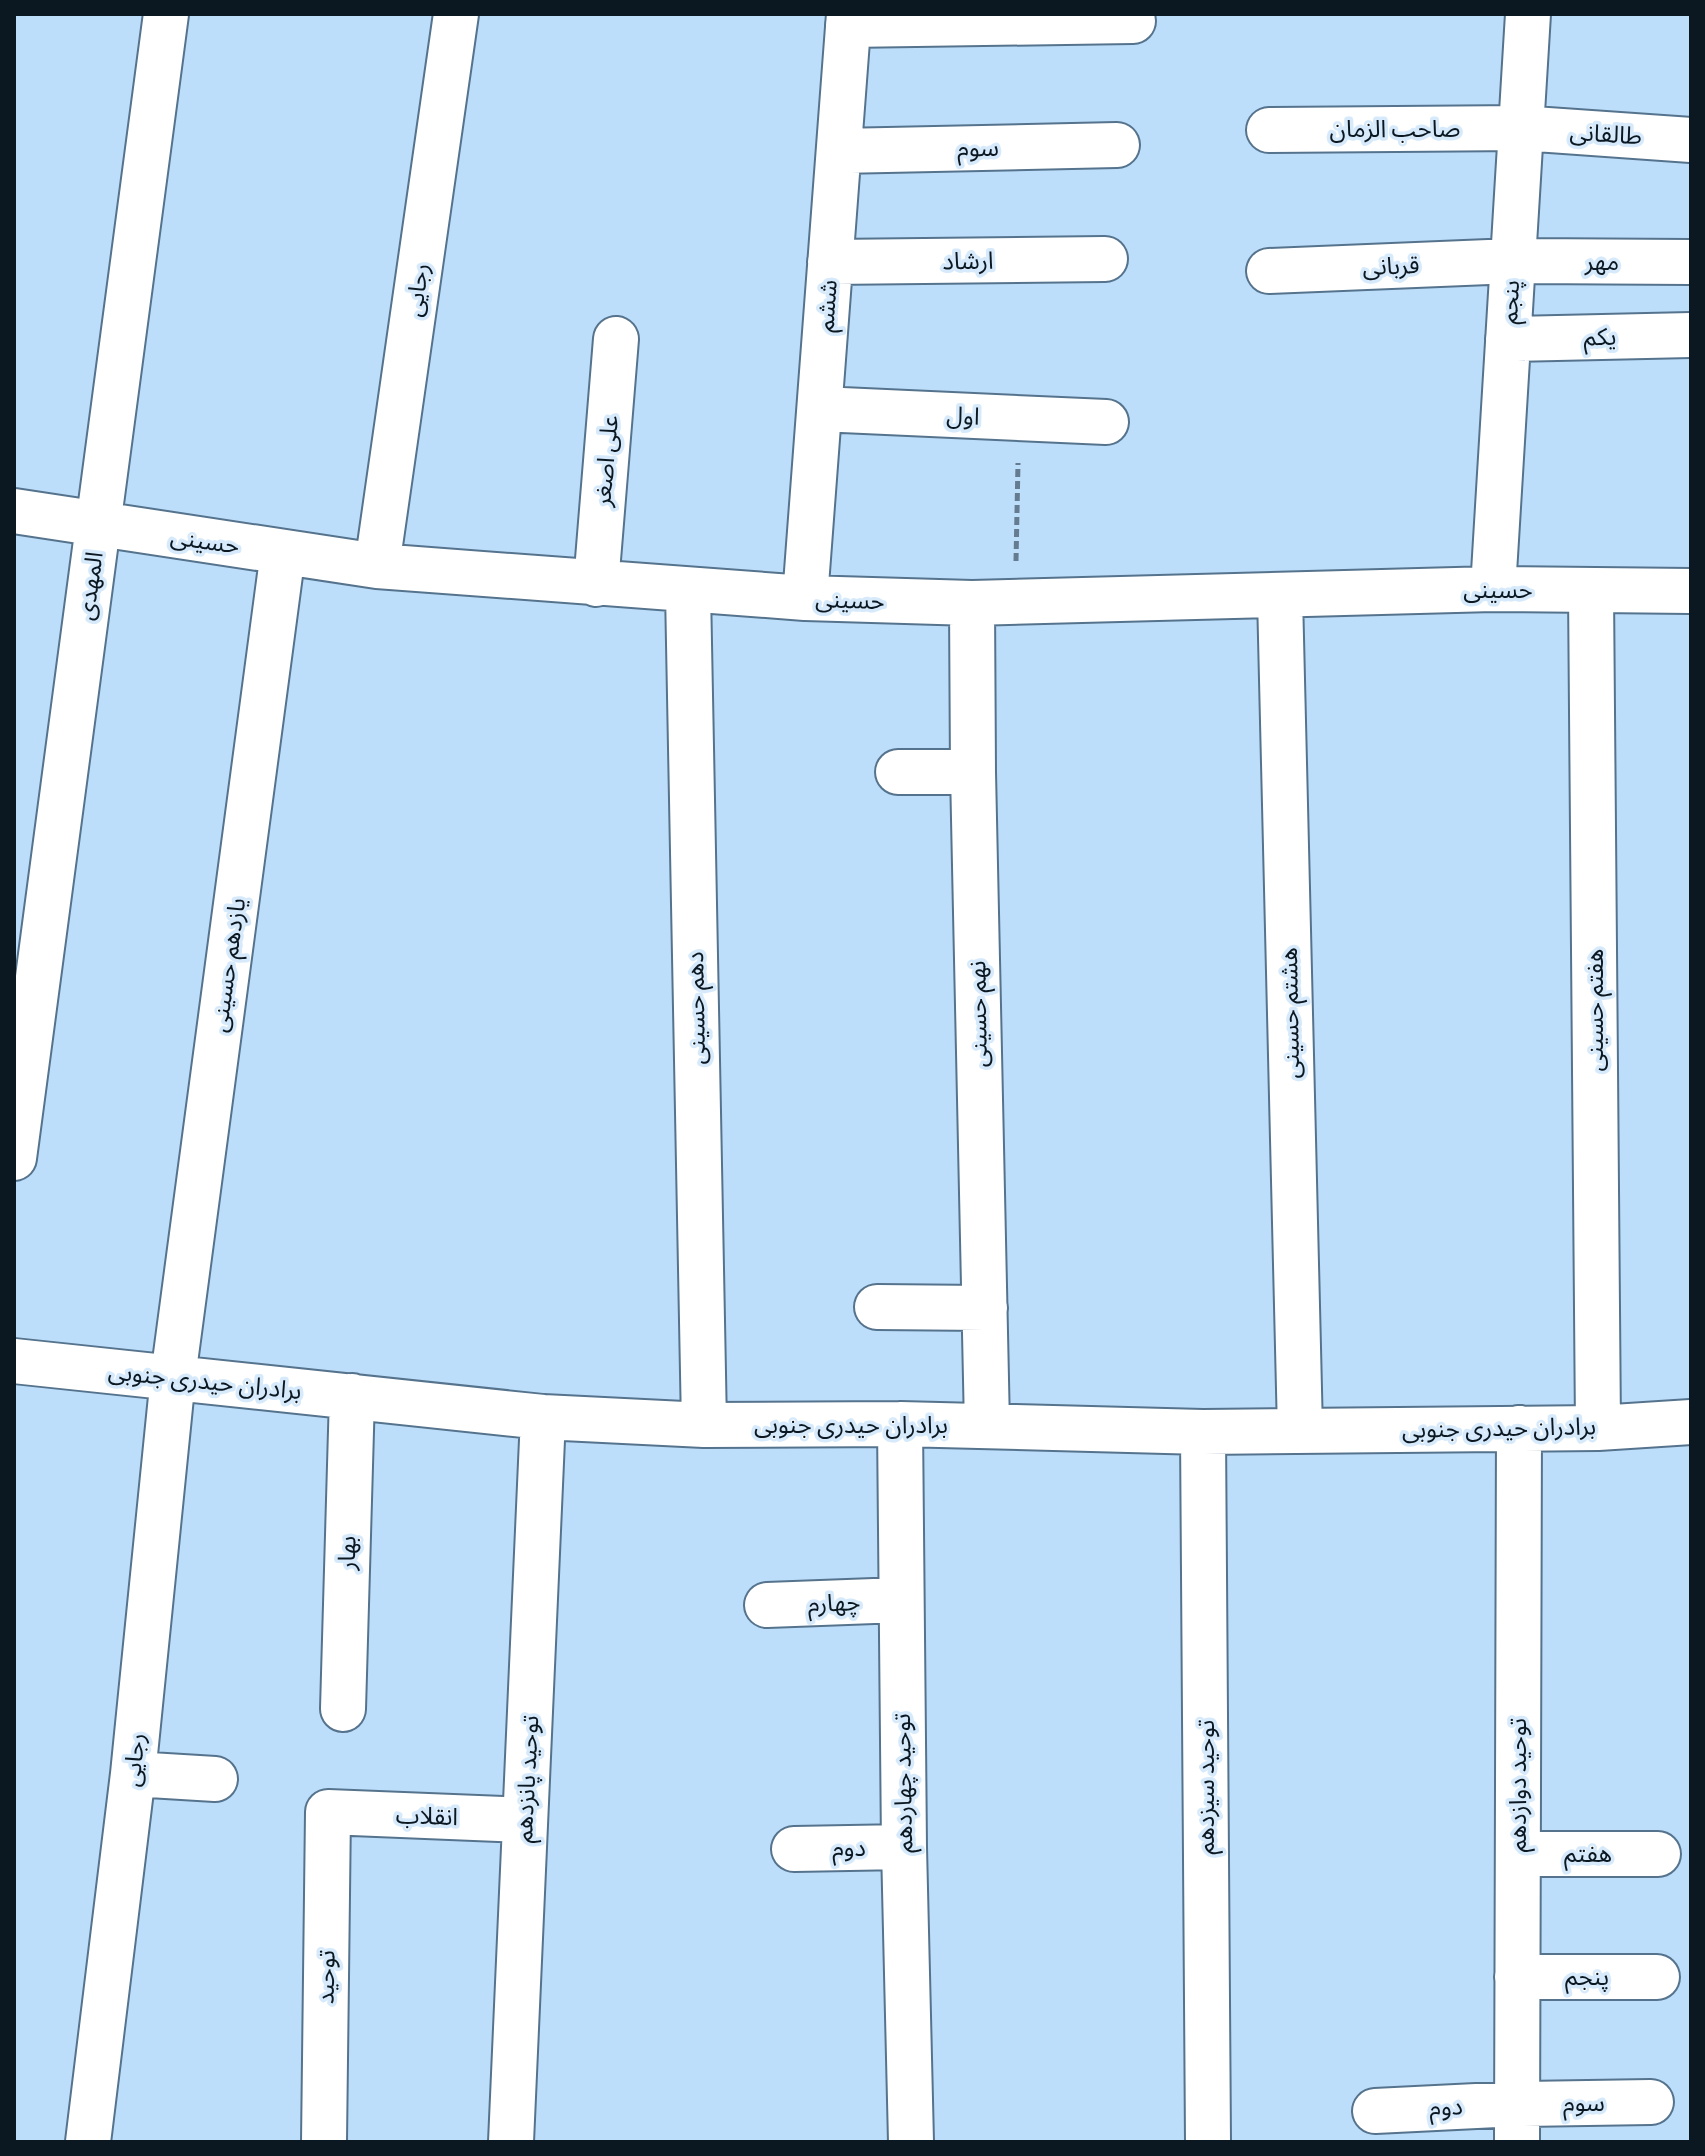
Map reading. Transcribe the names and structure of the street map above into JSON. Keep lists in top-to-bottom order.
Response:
{
  "streets": {
    "street": [
      "صاحب الزمان",
      "طالقانی",
      "سوم",
      "ارشاد",
      "مهر",
      "قربانی",
      "رجایی",
      "پنجم",
      "ششم",
      "یکم",
      "اول",
      "علی اصغر",
      "حسینی",
      "المهدی",
      "یازدهم حسینی",
      "دهم حسینی",
      "هفتم حسینی",
      "هشتم حسینی",
      "نهم حسینی",
      "برادران حیدری جنوبی",
      "بهار",
      "چهارم",
      "توحید پانزدهم",
      "توحید چهاردهم",
      "توحید دوازدهم",
      "توحید سیزدهم",
      "انقلاب",
      "دوم",
      "هفتم",
      "توحید"
    ]
  },
  "crossings": [
    ["صاحب الزمان", "طالقانی"],
    ["صاحب الزمان", "پنجم"],
    ["طالقانی", "پنجم"],
    ["سوم", "ششم"],
    ["سوم", "توحید دوازدهم"],
    ["سوم", "دوم"],
    ["ارشاد", "ششم"],
    ["مهر", "قربانی"],
    ["مهر", "پنجم"],
    ["قربانی", "پنجم"],
    ["رجایی", "حسینی"],
    ["رجایی", "یازدهم حسینی"],
    ["رجایی", "برادران حیدری جنوبی"],
    ["پنجم", "یکم"],
    ["پنجم", "حسینی"],
    ["پنجم", "توحید دوازدهم"],
    ["ششم", "اول"],
    ["ششم", "حسینی"],
    ["علی اصغر", "حسینی"],
    ["حسینی", "المهدی"],
    ["حسینی", "یازدهم حسینی"],
    ["حسینی", "دهم حسینی"],
    ["حسینی", "هفتم حسینی"],
    ["حسینی", "هشتم حسینی"],
    ["حسینی", "نهم حسینی"],
    ["یازدهم حسینی", "برادران حیدری جنوبی"],
    ["دهم حسینی", "برادران حیدری جنوبی"],
    ["هفتم حسینی", "برادران حیدری جنوبی"],
    ["هشتم حسینی", "برادران حیدری جنوبی"],
    ["نهم حسینی", "برادران حیدری جنوبی"],
    ["برادران حیدری جنوبی", "بهار"],
    ["برادران حیدری جنوبی", "توحید پانزدهم"],
    ["برادران حیدری جنوبی", "توحید چهاردهم"],
    ["برادران حیدری جنوبی", "توحید دوازدهم"],
    ["برادران حیدری جنوبی", "توحید سیزدهم"],
    ["چهارم", "توحید چهاردهم"],
    ["توحید پانزدهم", "انقلاب"],
    ["توحید چهاردهم", "دوم"],
    ["توحید دوازدهم", "دوم"],
    ["توحید دوازدهم", "هفتم"],
    ["انقلاب", "توحید"]
  ]
}
